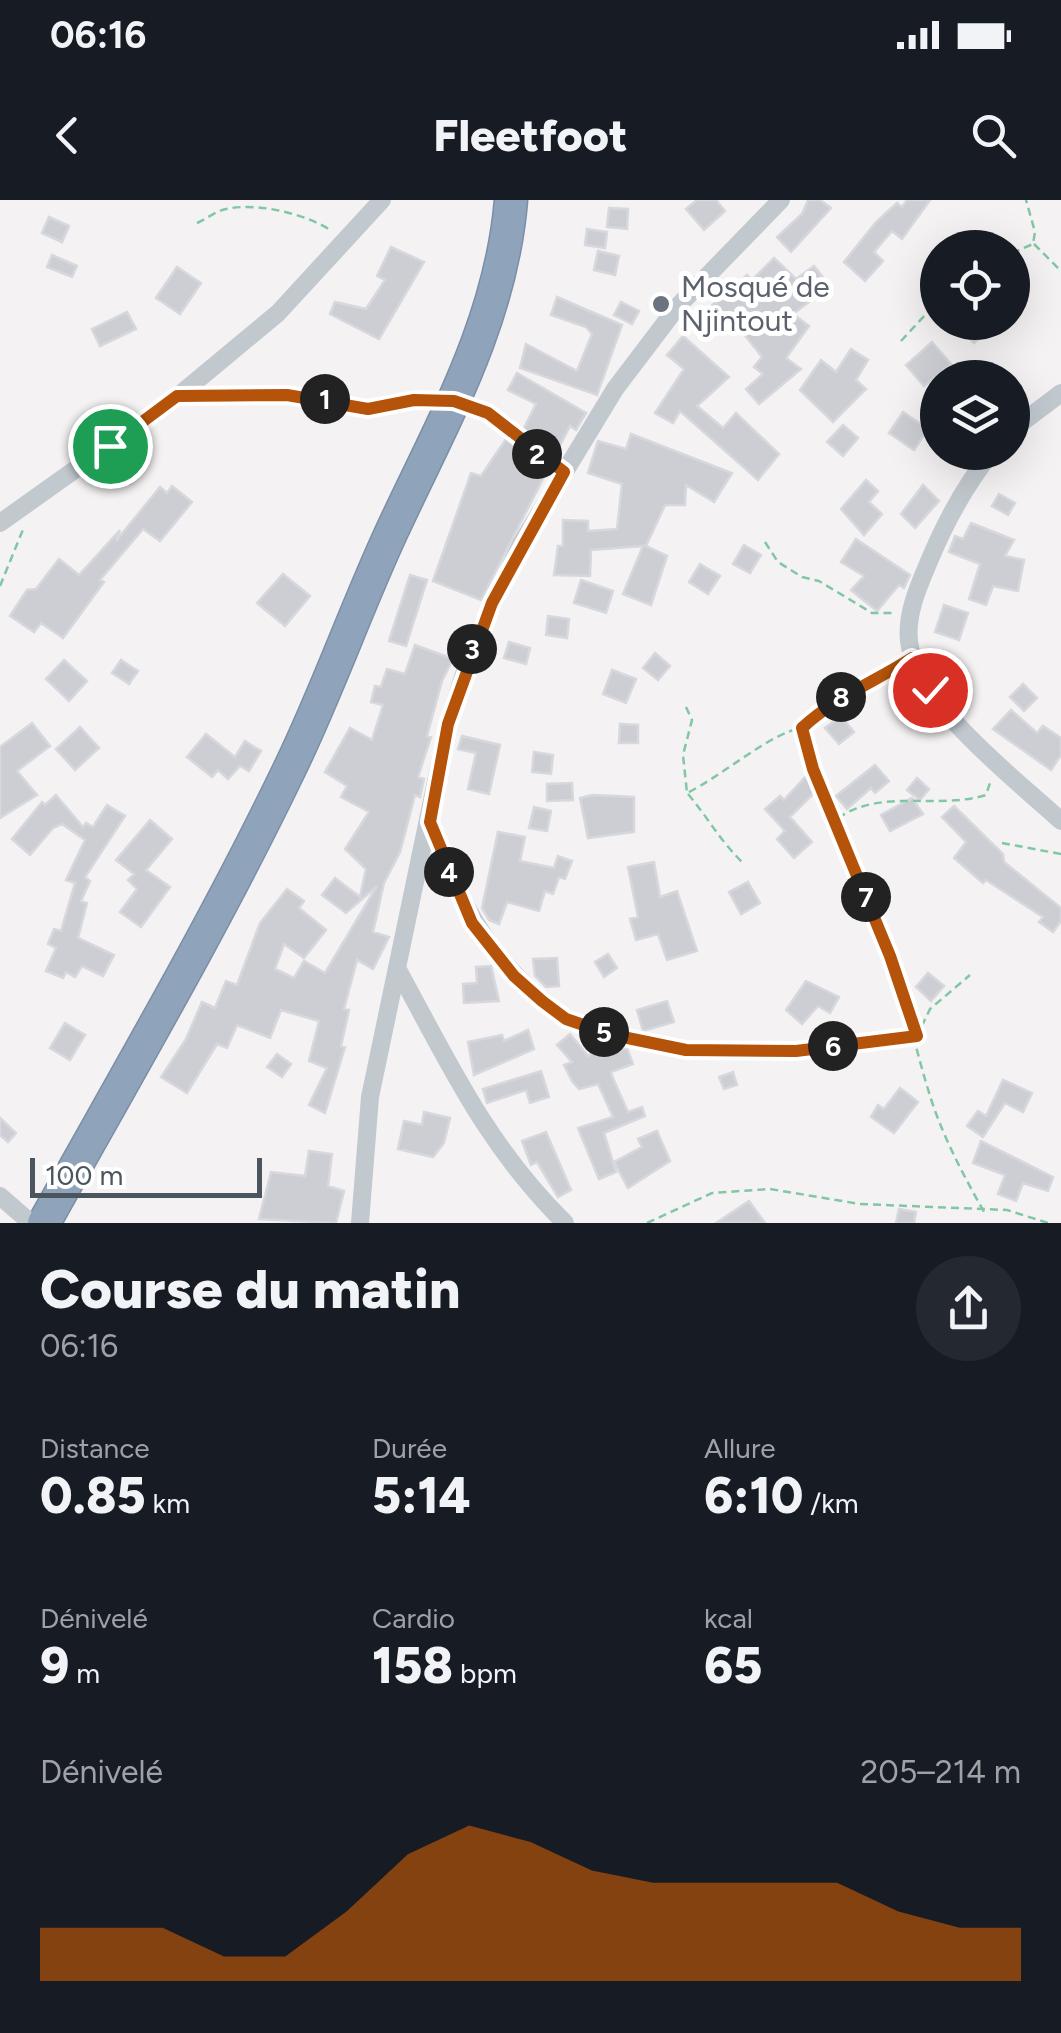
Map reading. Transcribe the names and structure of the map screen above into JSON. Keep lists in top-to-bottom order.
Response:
{
  "places": ["Mosqué de Njintout"],
  "scale_bar": "100 m",
  "page": {
    "status": "06:16",
    "header": "Fleetfoot",
    "pins": [
      "1",
      "2",
      "3",
      "8",
      "4",
      "7",
      "5",
      "6"
    ],
    "scale": "100 m",
    "heading": ["Course du matin", "06:16"],
    "stats": [
      ["Distance", "0.85 km"],
      ["Durée", "5:14"],
      ["Allure", "6:10 /km"],
      ["Dénivelé", "9 m"],
      ["Cardio", "158 bpm"],
      ["kcal", "65"]
    ],
    "chart": ["Dénivelé", "205–214 m"]
  }
}
